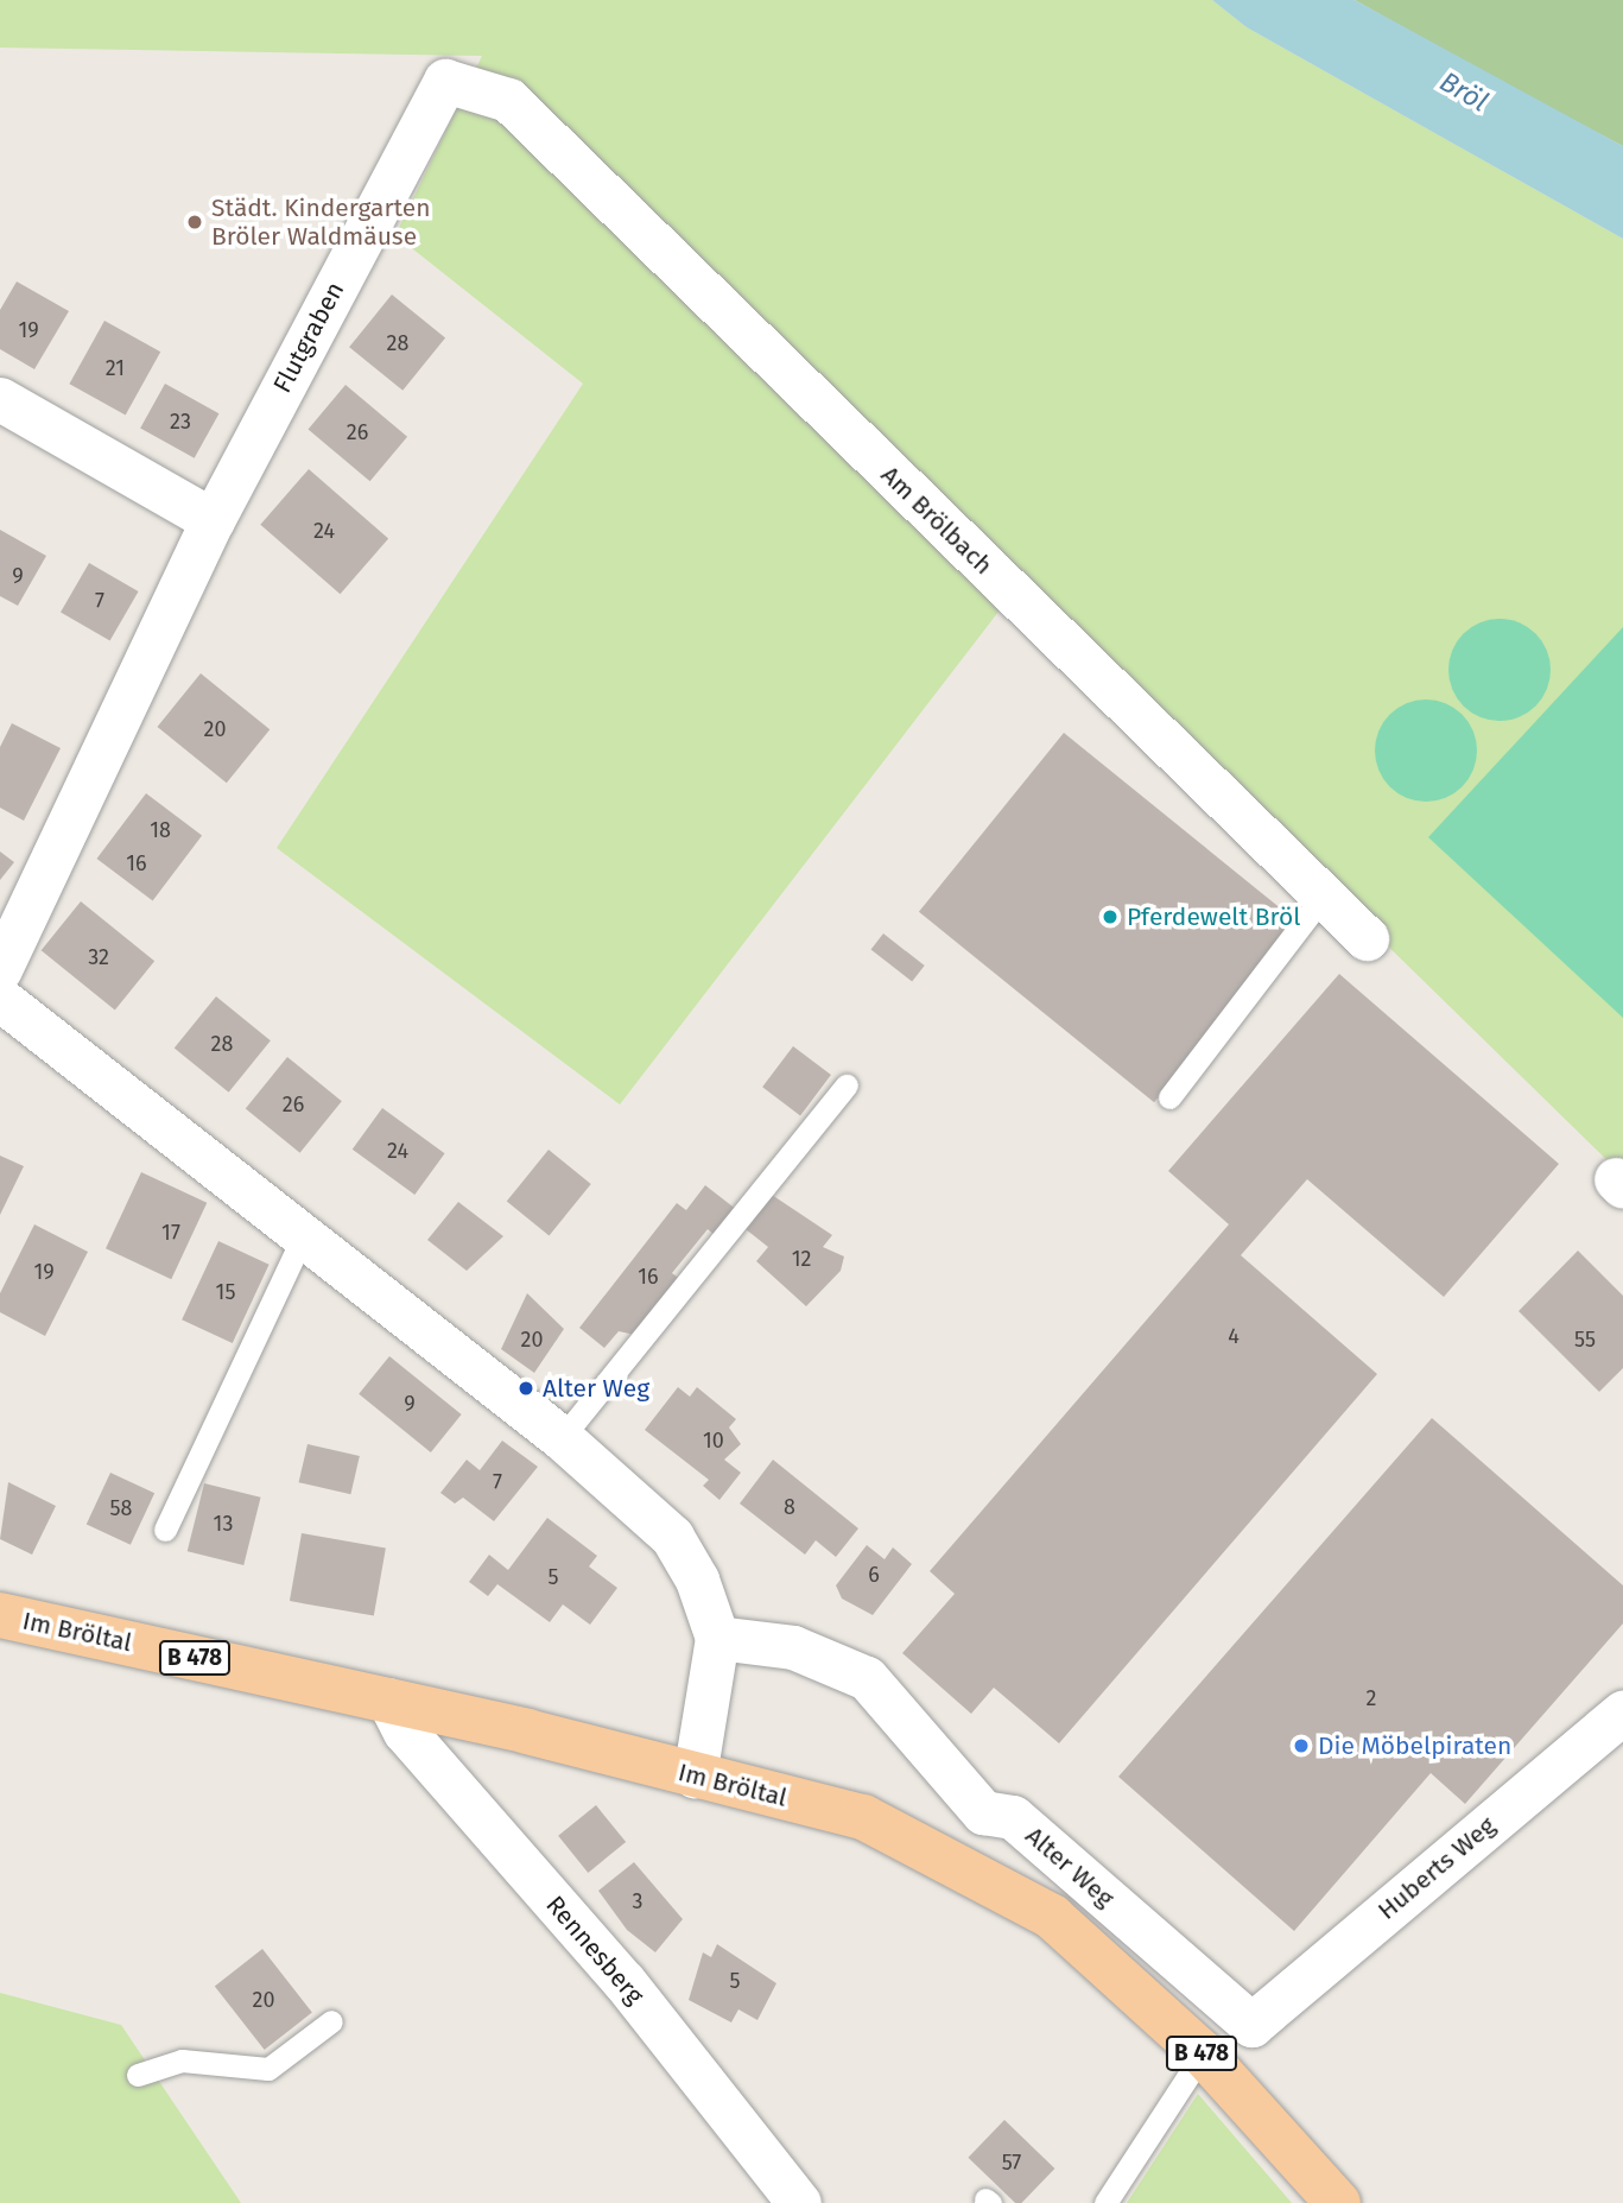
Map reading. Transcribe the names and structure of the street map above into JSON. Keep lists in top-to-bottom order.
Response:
{
  "streets": {
    "main road": ["Im Bröltal", "B 478"],
    "street": [
      "Flutgraben",
      "Am Brölbach",
      "Alter Weg",
      "Huberts Weg",
      "Rennesberg"
    ]
  },
  "crossings": [
    ["Flutgraben", "Am Brölbach"],
    ["Im Bröltal", "Rennesberg"],
    ["Alter Weg", "Huberts Weg"]
  ],
  "water": ["Bröl"],
  "places": [
    "Städt. Kindergarten Bröler Waldmäuse",
    "Pferdewelt Bröl",
    "Alter Weg",
    "Die Möbelpiraten"
  ],
  "house_numbers": [
    "19",
    "28",
    "21",
    "23",
    "26",
    "24",
    "9",
    "7",
    "20",
    "18",
    "16",
    "32",
    "28",
    "26",
    "24",
    "17",
    "12",
    "19",
    "16",
    "15",
    "4",
    "20",
    "55",
    "9",
    "10",
    "7",
    "8",
    "58",
    "13",
    "6",
    "5",
    "2",
    "3",
    "5",
    "20",
    "57"
  ]
}
